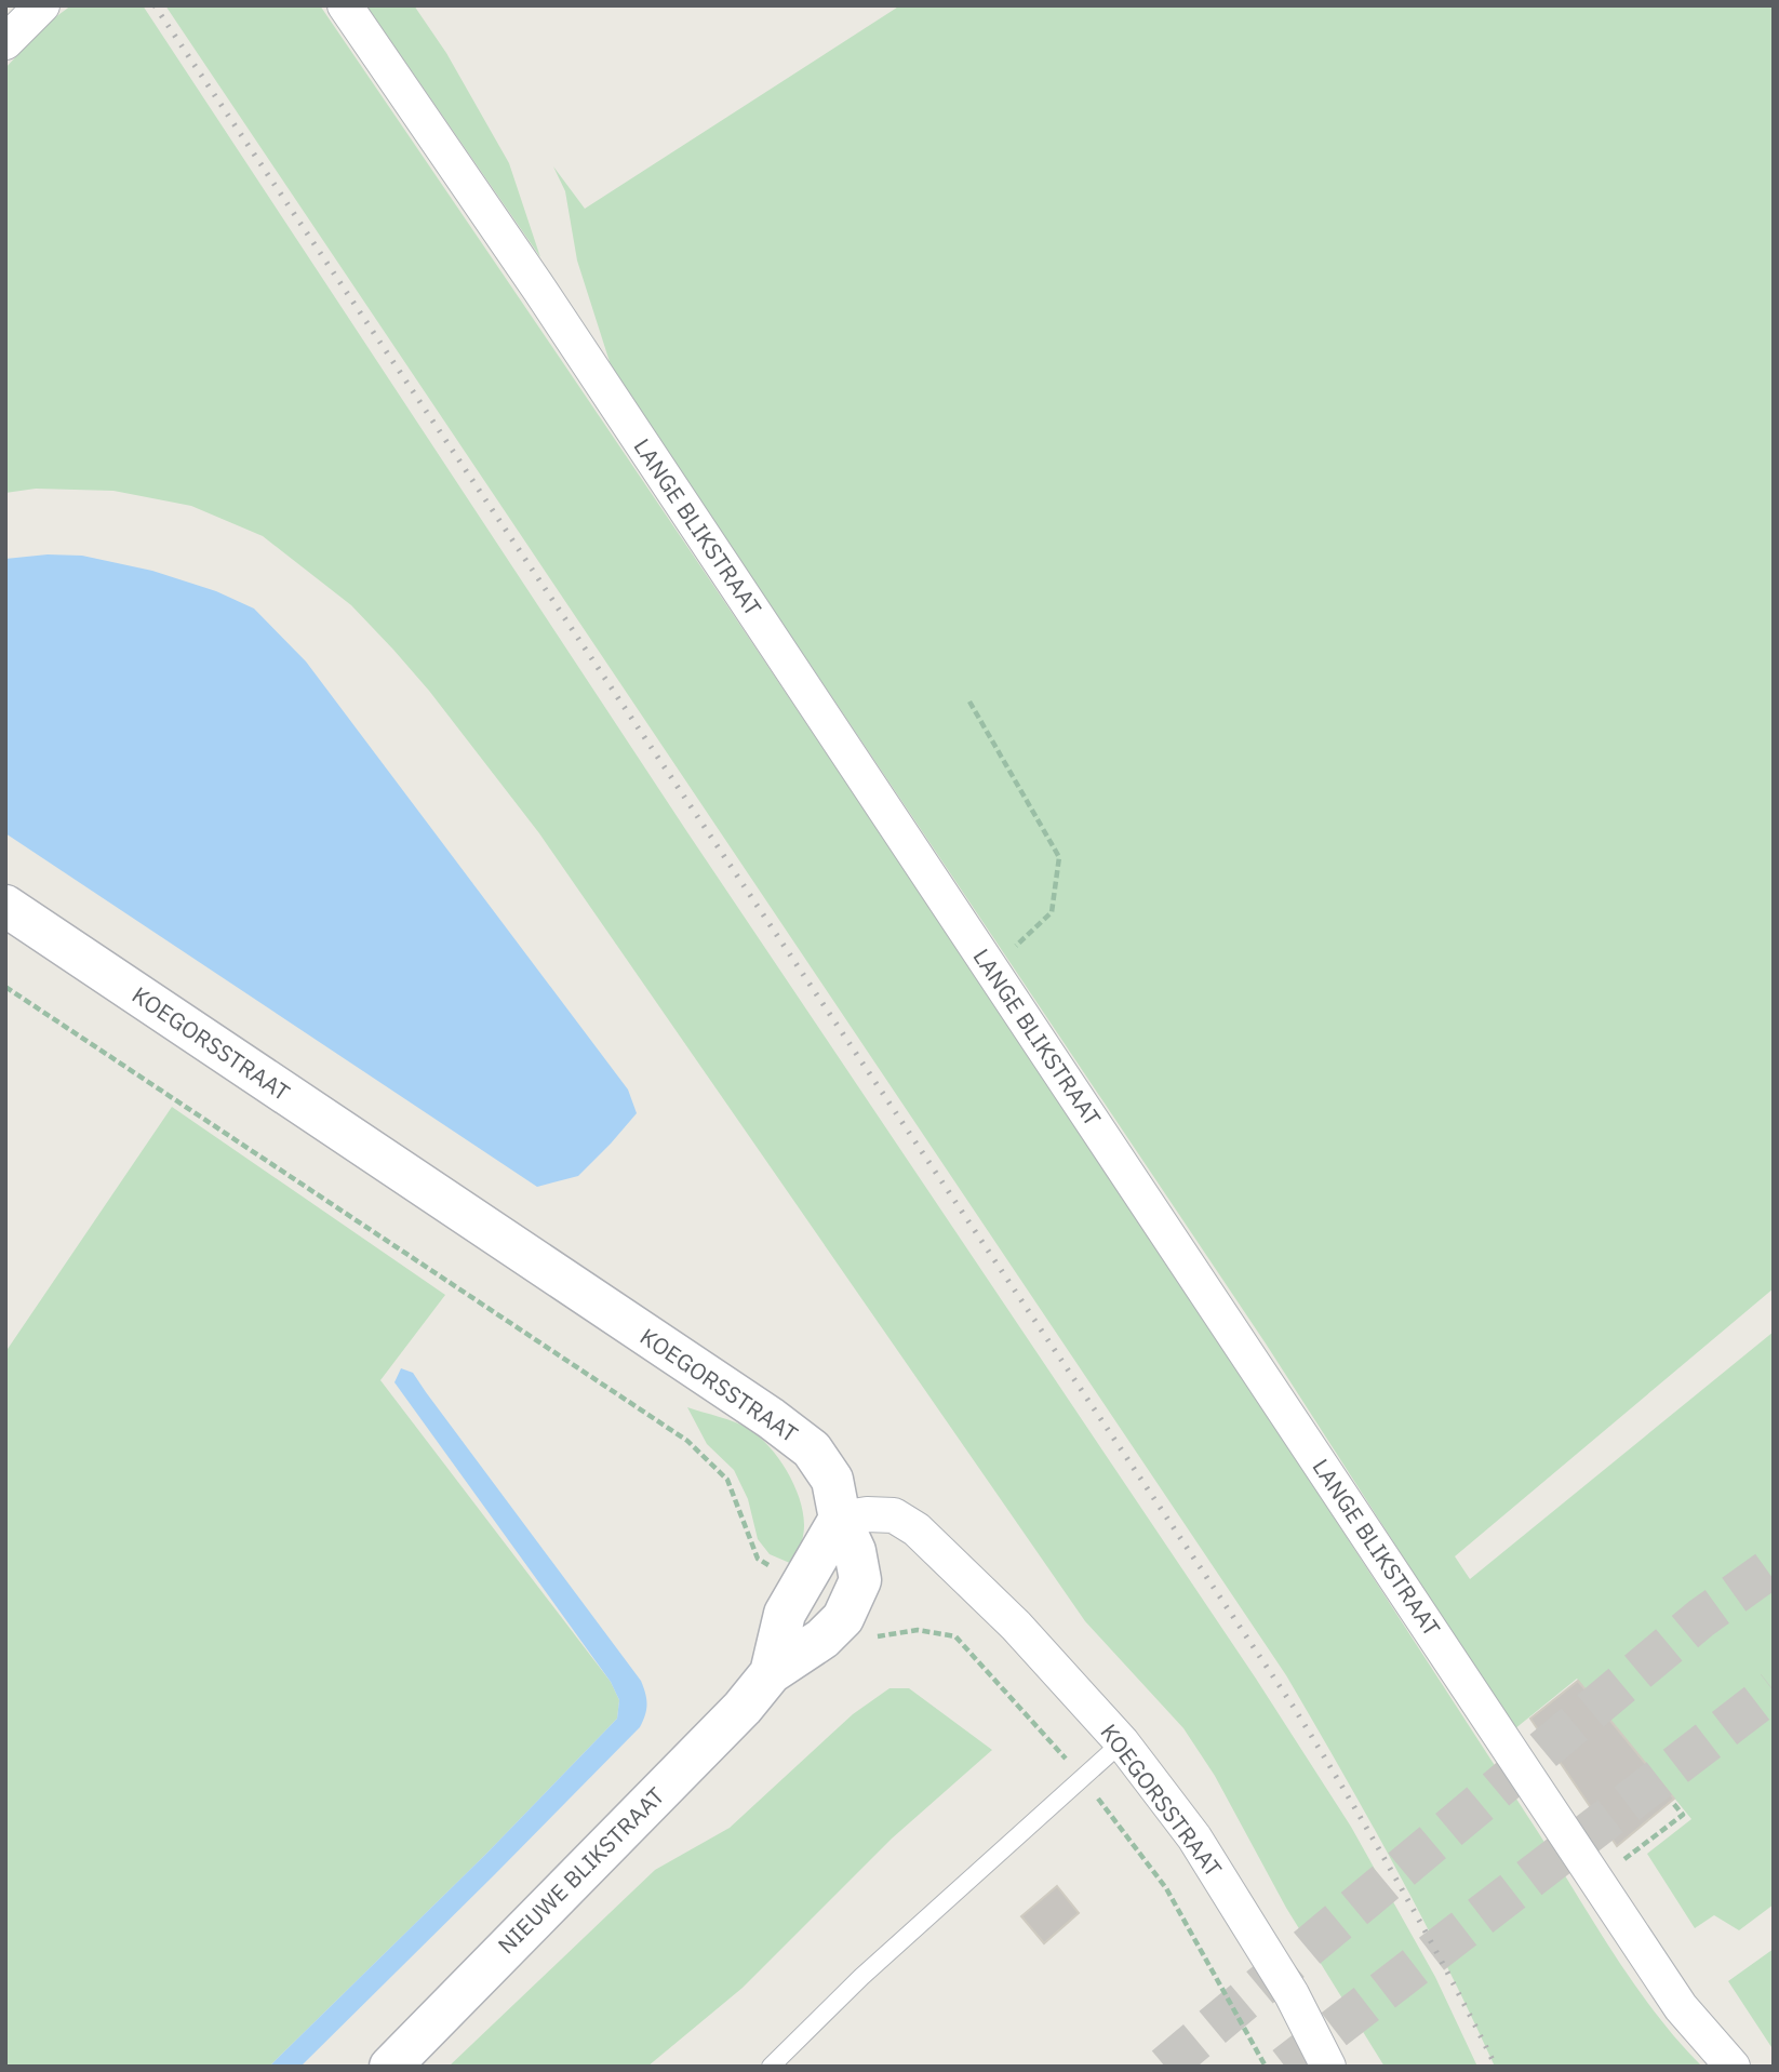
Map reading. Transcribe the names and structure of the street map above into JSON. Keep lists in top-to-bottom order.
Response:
{
  "streets": {
    "street": ["LANGE BLIKSTRAAT", "KOEGORSSTRAAT", "NIEUWE BLIKSTRAAT"]
  },
  "crossings": [
    ["KOEGORSSTRAAT", "NIEUWE BLIKSTRAAT"]
  ]
}
